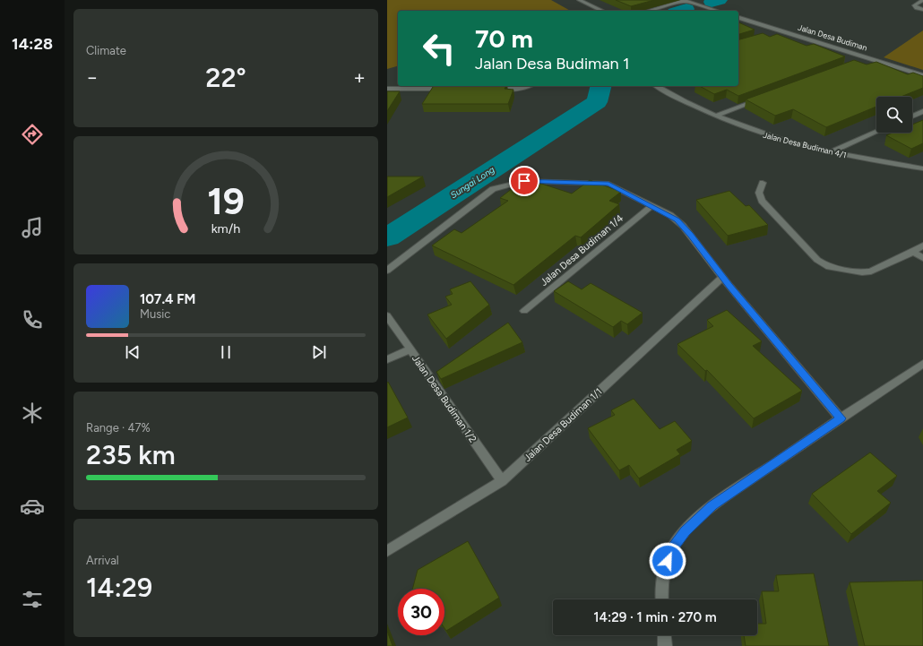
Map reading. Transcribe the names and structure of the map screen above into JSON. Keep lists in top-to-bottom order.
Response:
{
  "streets": {
    "street": [
      "Jalan Desa Budiman",
      "Jalan Desa Budiman 4/1",
      "Jalan Desa Budiman 1/4",
      "Jalan Desa Budiman 1/2",
      "Jalan Desa Budiman 1/1"
    ]
  },
  "crossings": [
    ["Jalan Desa Budiman 1/2", "Jalan Desa Budiman 1/1"]
  ],
  "water": ["Sungai Long"],
  "page": {
    "tabs": "14:28",
    "tile": [
      "Climate",
      ["Range · 47%", "235 km"],
      ["Arrival", "14:29"]
    ],
    "turn": ["70 m", "Jalan Desa Budiman 1"],
    "heat": ["−", "22°", "+"],
    "song": ["107.4 FM", "Music"],
    "limit": "30",
    "trip": "14:29 · 1 min · 270 m",
    "gauge": ["19", "km/h"]
  }
}
